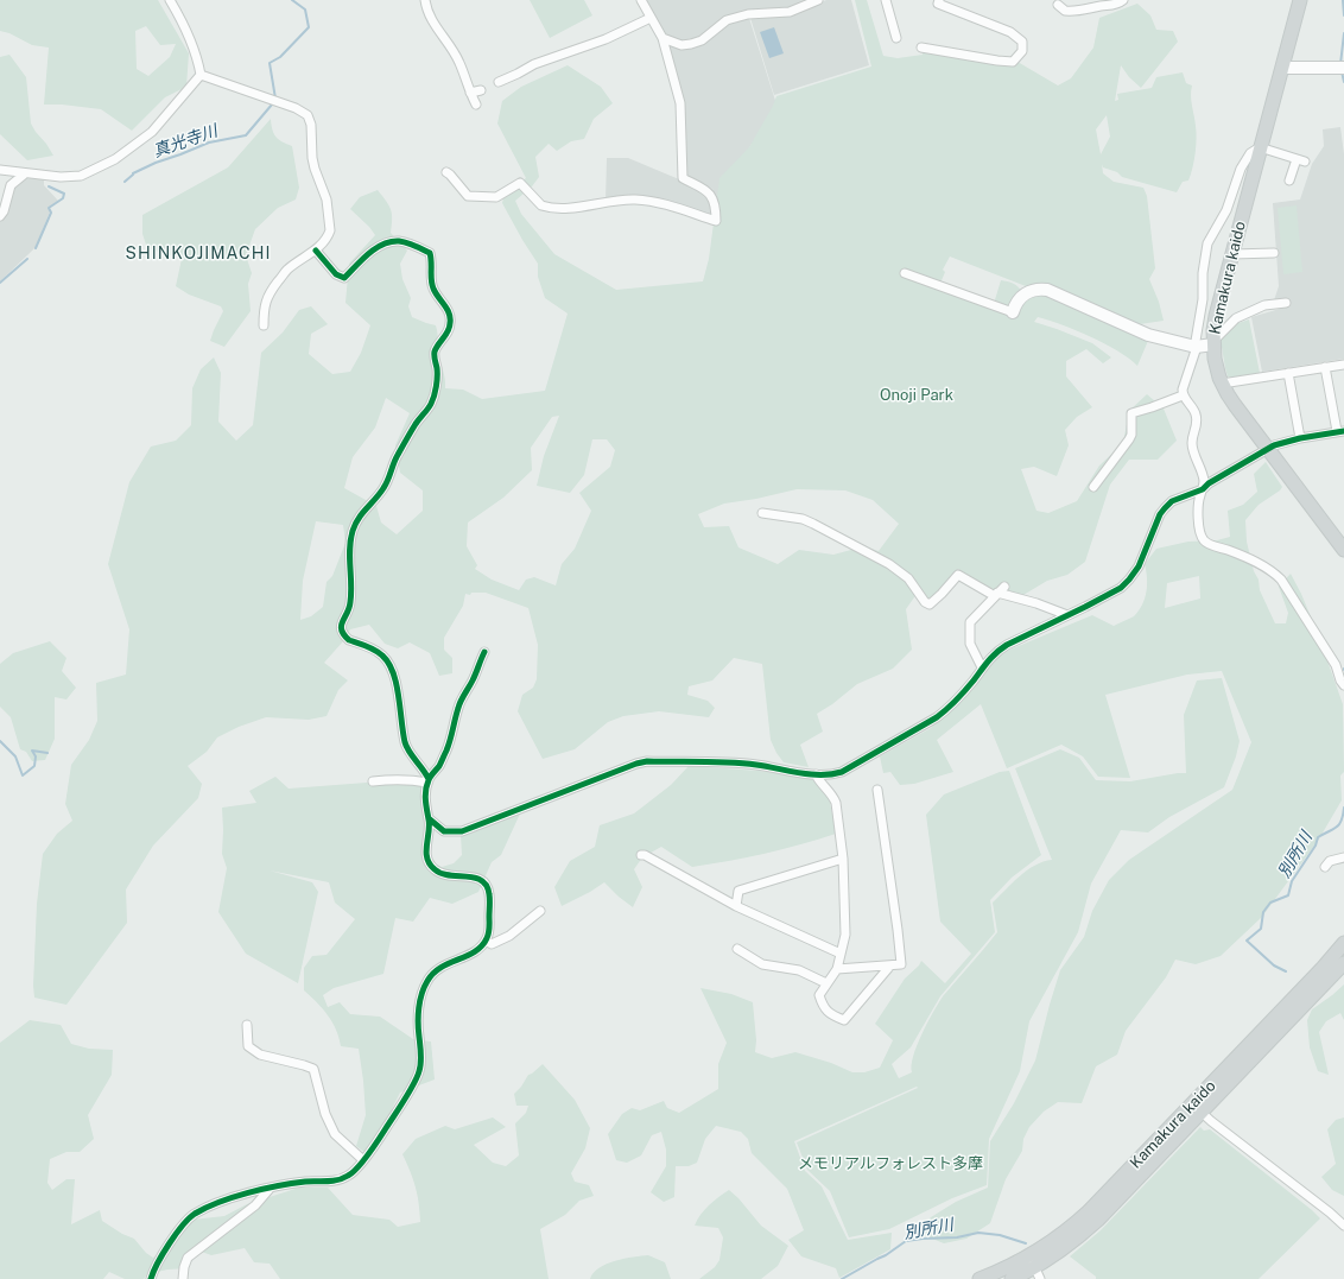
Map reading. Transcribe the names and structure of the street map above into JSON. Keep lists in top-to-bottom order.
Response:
{
  "streets": {
    "main road": ["Kamakura kaido"]
  },
  "districts": ["SHINKOJIMACHI"],
  "water": ["真光寺川", "別所川"],
  "parks": ["Onoji Park", "メモリアルフォレスト多摩"]
}
